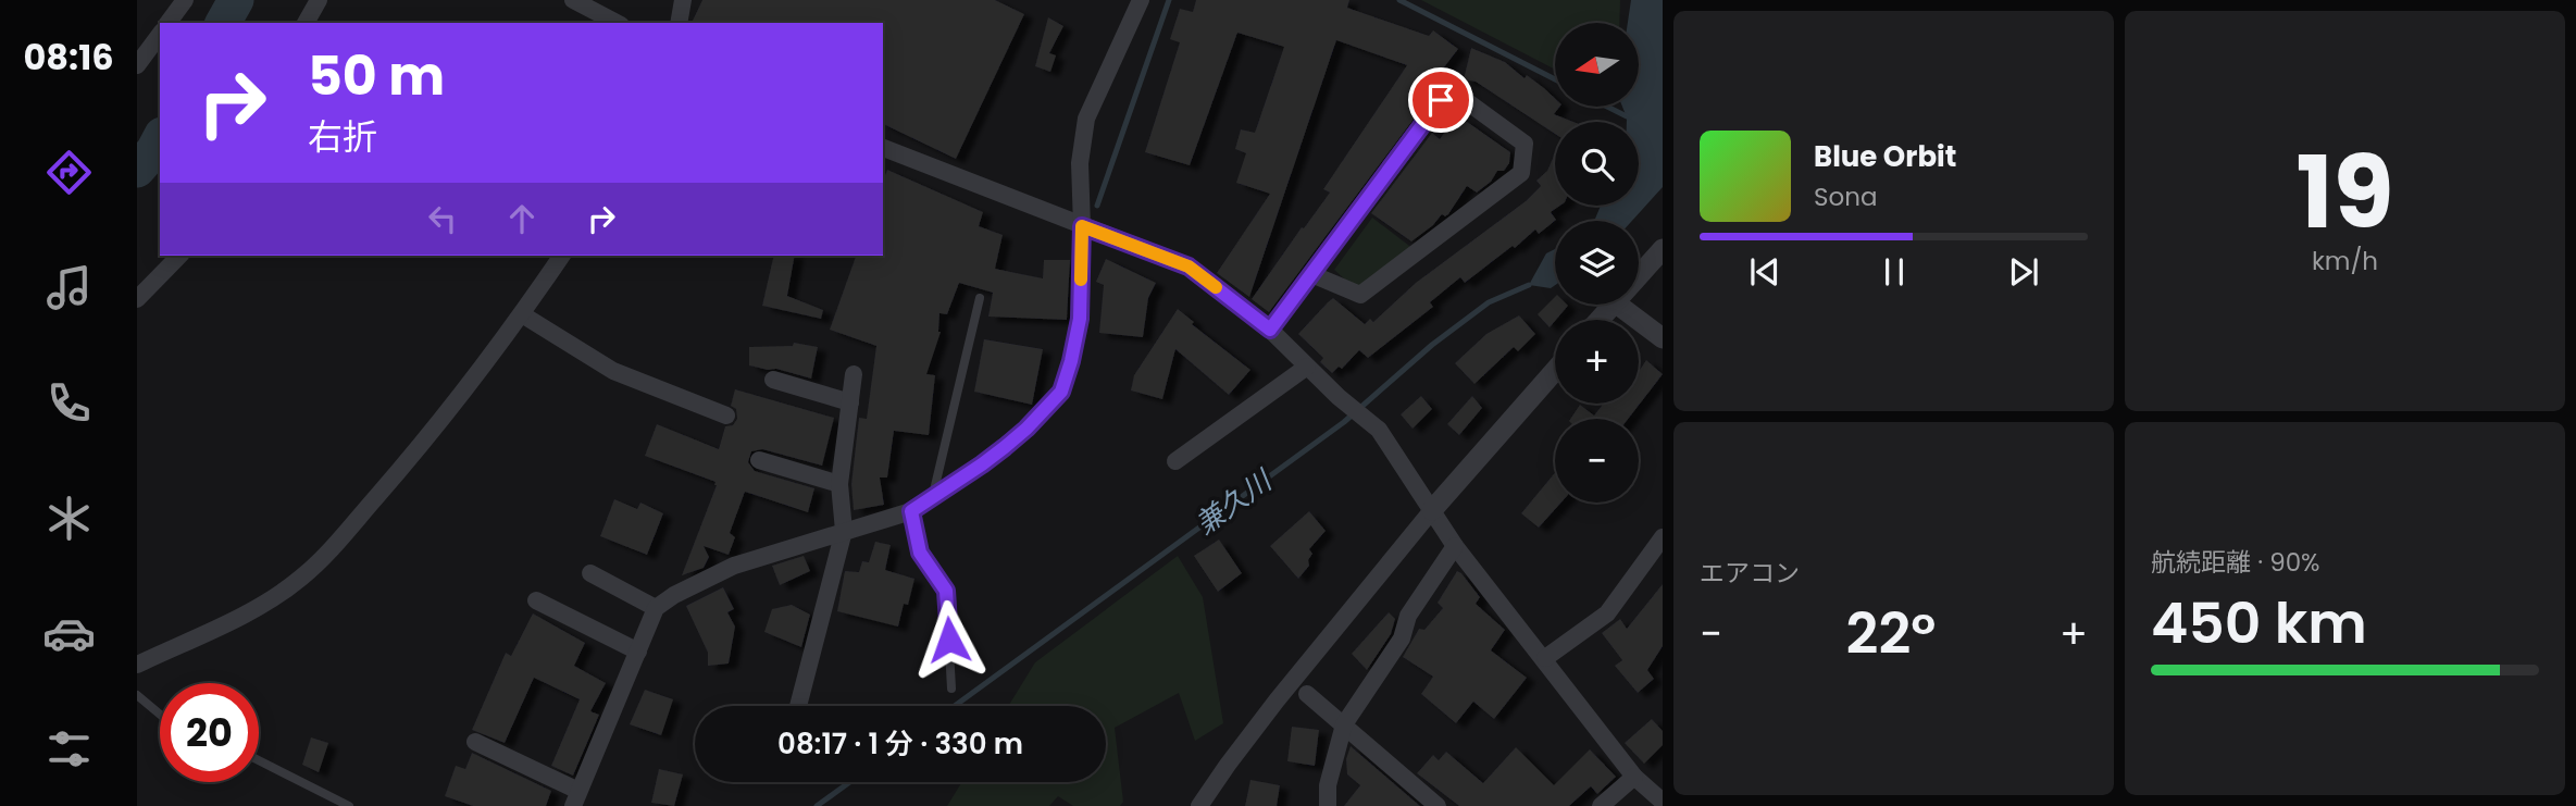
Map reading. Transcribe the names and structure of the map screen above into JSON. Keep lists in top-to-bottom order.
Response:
{
  "water": ["兼久川"],
  "north": "left",
  "page": {
    "tabs": "08:16",
    "tile": [
      ["19", "km/h"],
      "エアコン",
      ["航続距離 · 90%", "450 km"]
    ],
    "map_buttons": ["+", "−"],
    "turn": ["50 m", "右折"],
    "song": ["Blue Orbit", "Sona"],
    "heat": ["−", "22°", "+"],
    "limit": "20",
    "trip": "08:17 · 1 分 · 330 m"
  }
}
